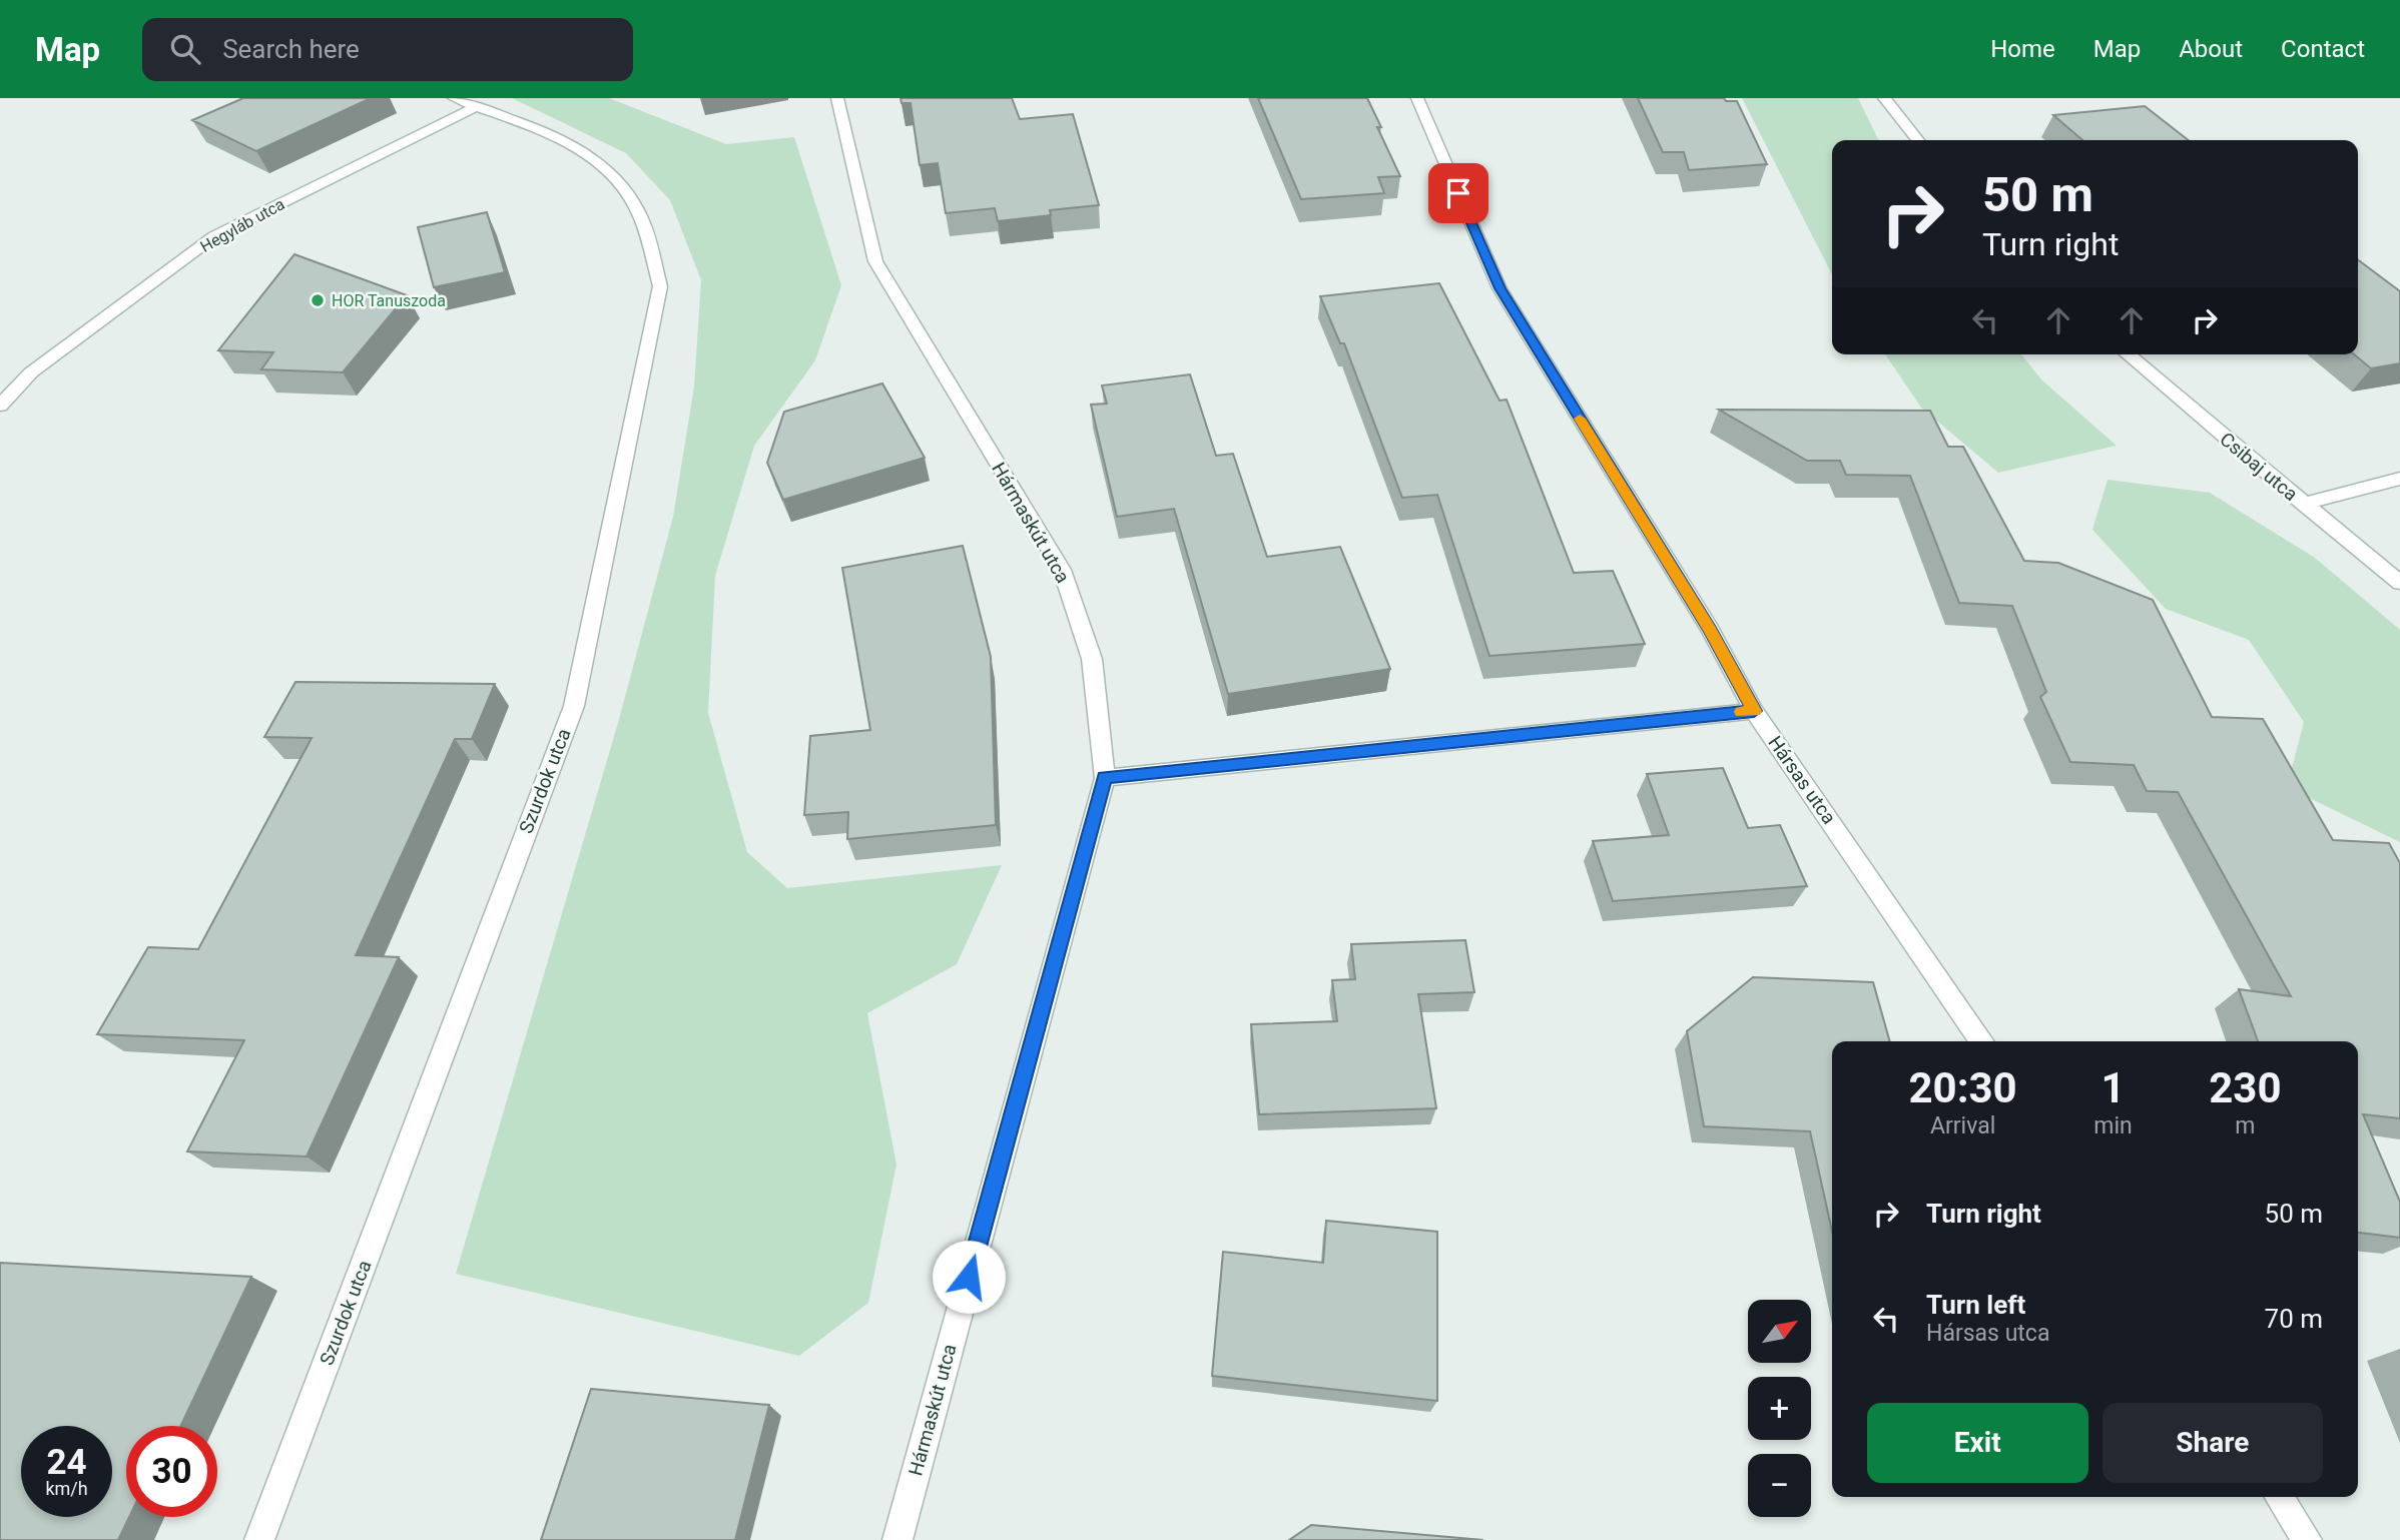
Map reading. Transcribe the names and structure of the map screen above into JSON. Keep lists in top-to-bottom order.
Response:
{
  "streets": {
    "street": [
      "Hegyláb utca",
      "Csibaj utca",
      "Hármaskút utca",
      "Hársas utca",
      "Szurdok utca"
    ]
  },
  "crossings": [
    ["Hegyláb utca", "Szurdok utca"]
  ],
  "places": ["HOR Tanuszoda"],
  "north": "top right",
  "page": {
    "header": "Map",
    "search": "Search here",
    "nav": [
      "Home",
      "Map",
      "About",
      "Contact"
    ],
    "turn": ["50 m", "Turn right"],
    "eta": [
      "20:30",
      "Arrival",
      "1",
      "min",
      "230",
      "m"
    ],
    "list": [
      {
        "name": "Turn right",
        "value": "50 m"
      },
      {
        "name": "Turn left",
        "note": "Hársas utca",
        "value": "70 m"
      }
    ],
    "map_buttons": ["+", "−"],
    "buttons": ["Exit", "Share"],
    "speed": "24 km/h",
    "limit": "30"
  }
}
